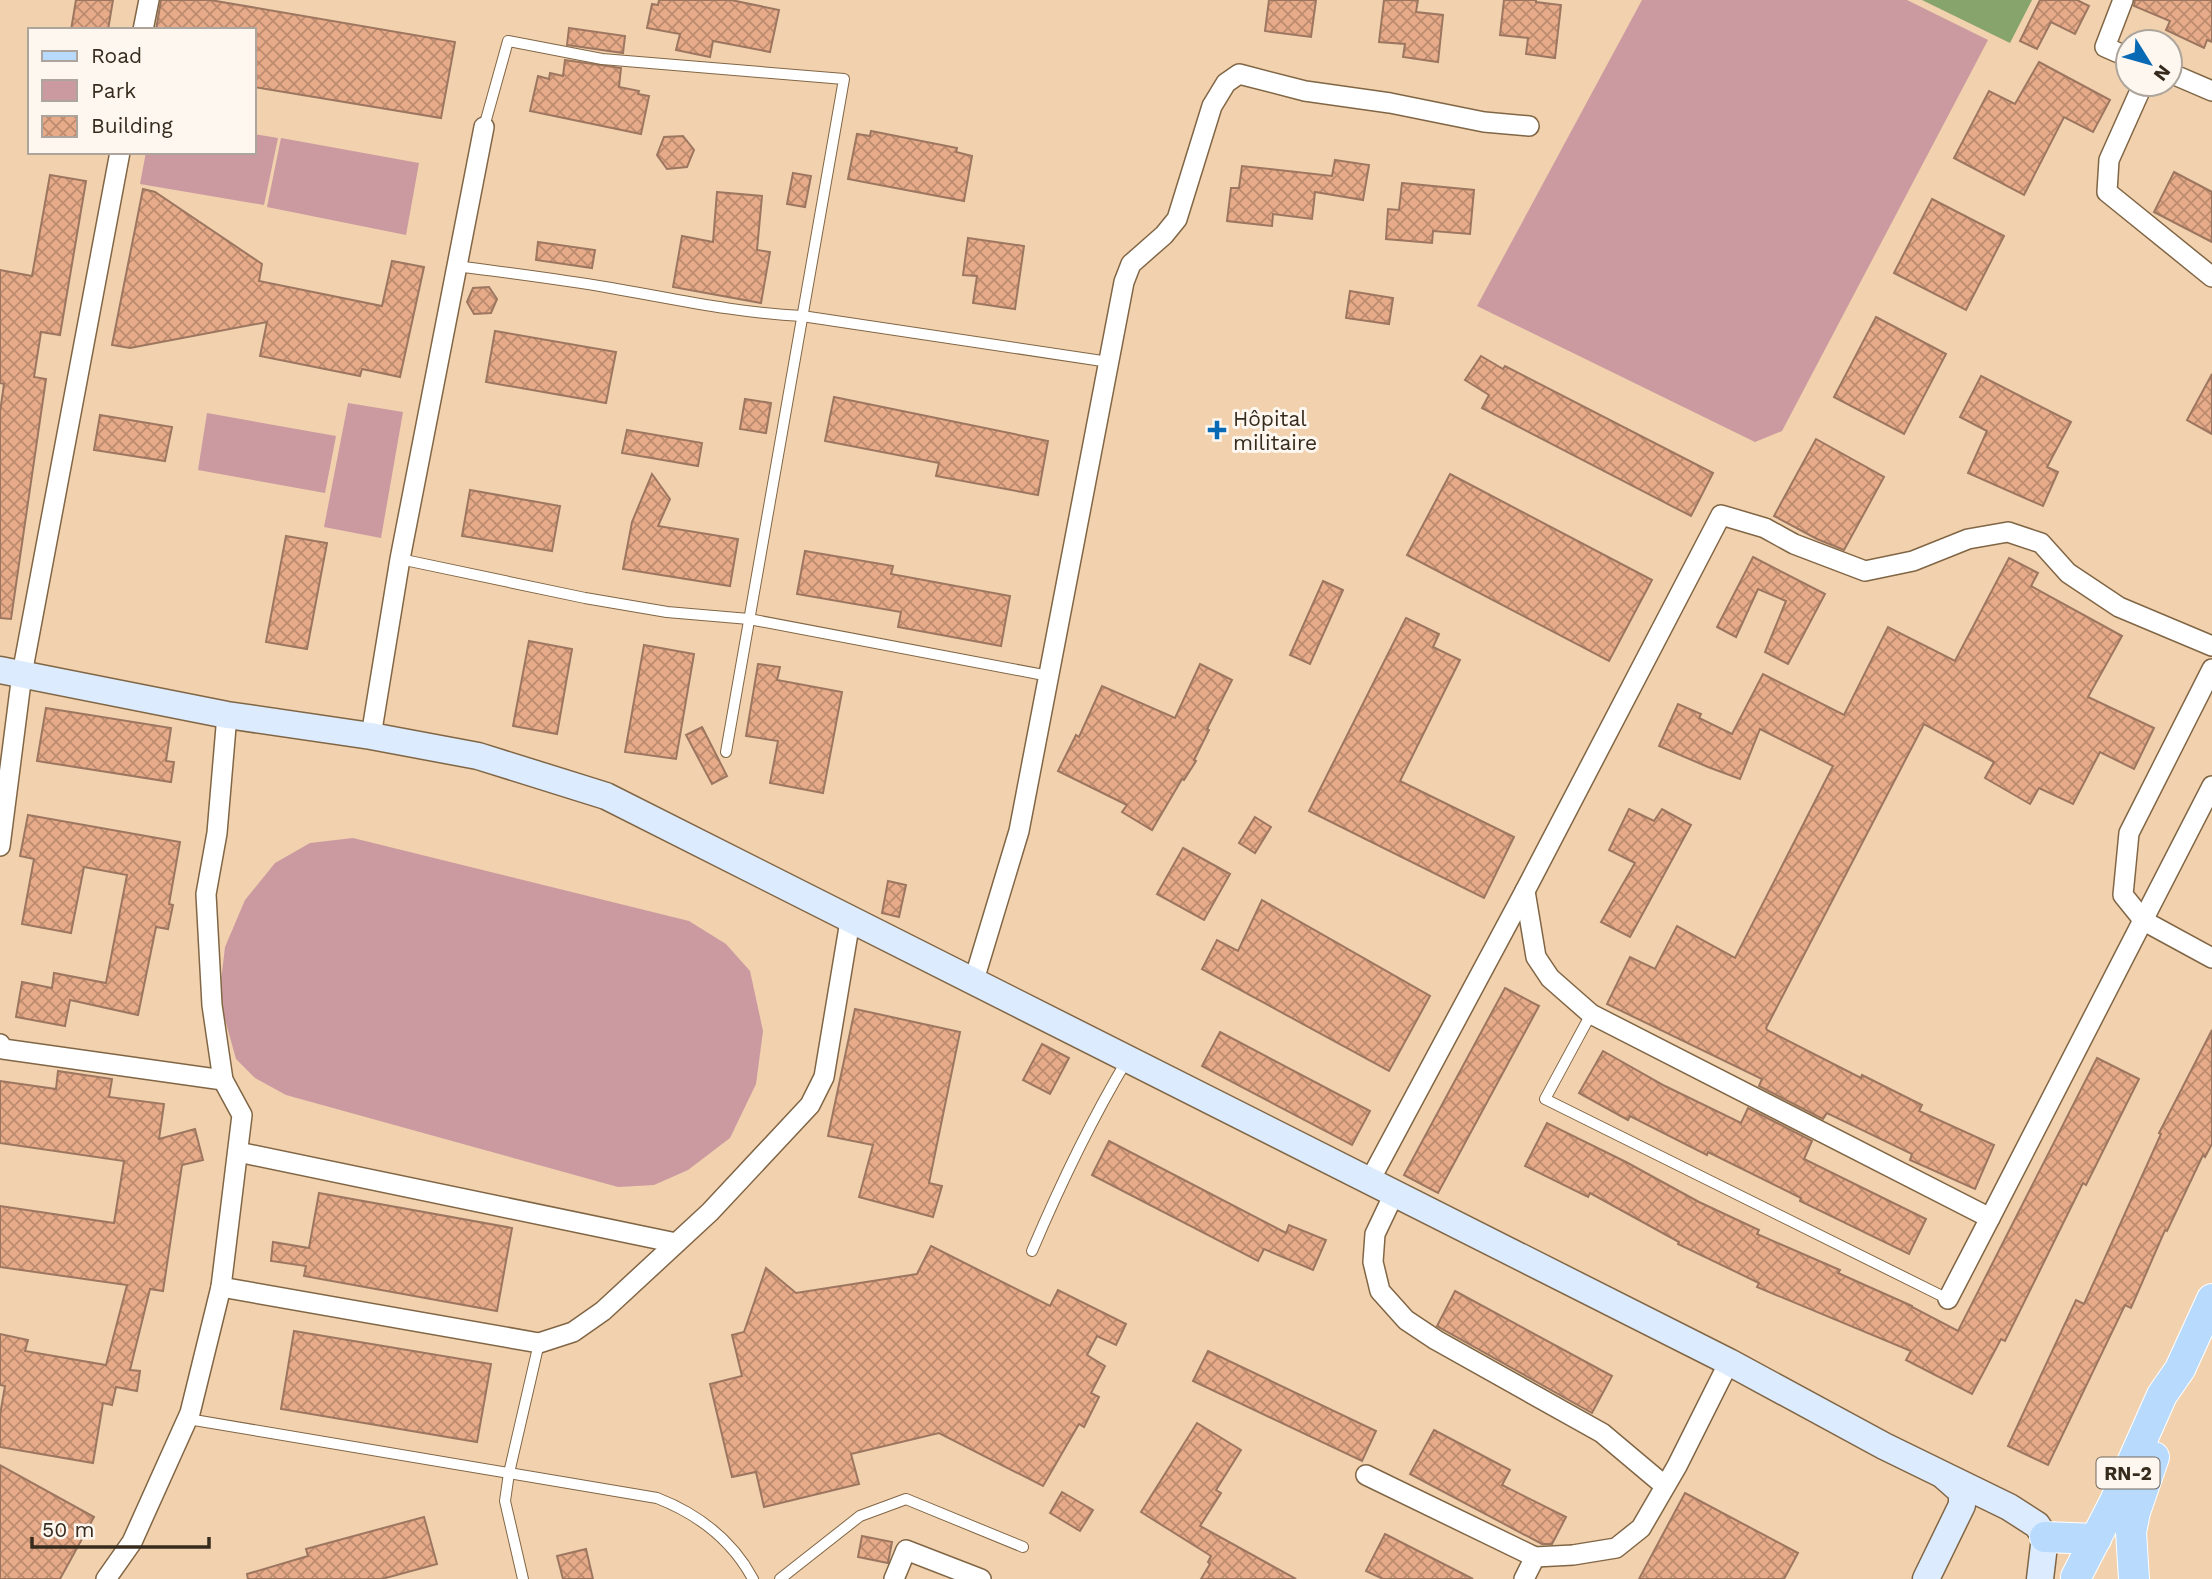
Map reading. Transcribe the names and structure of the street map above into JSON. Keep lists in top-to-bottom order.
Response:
{
  "streets": {
    "main road": ["RN-2"]
  },
  "places": {
    "health": ["Hôpital militaire"]
  },
  "legend": ["Road", "Park", "Building"],
  "scale_bar": "50 m",
  "north": "bottom right"
}
